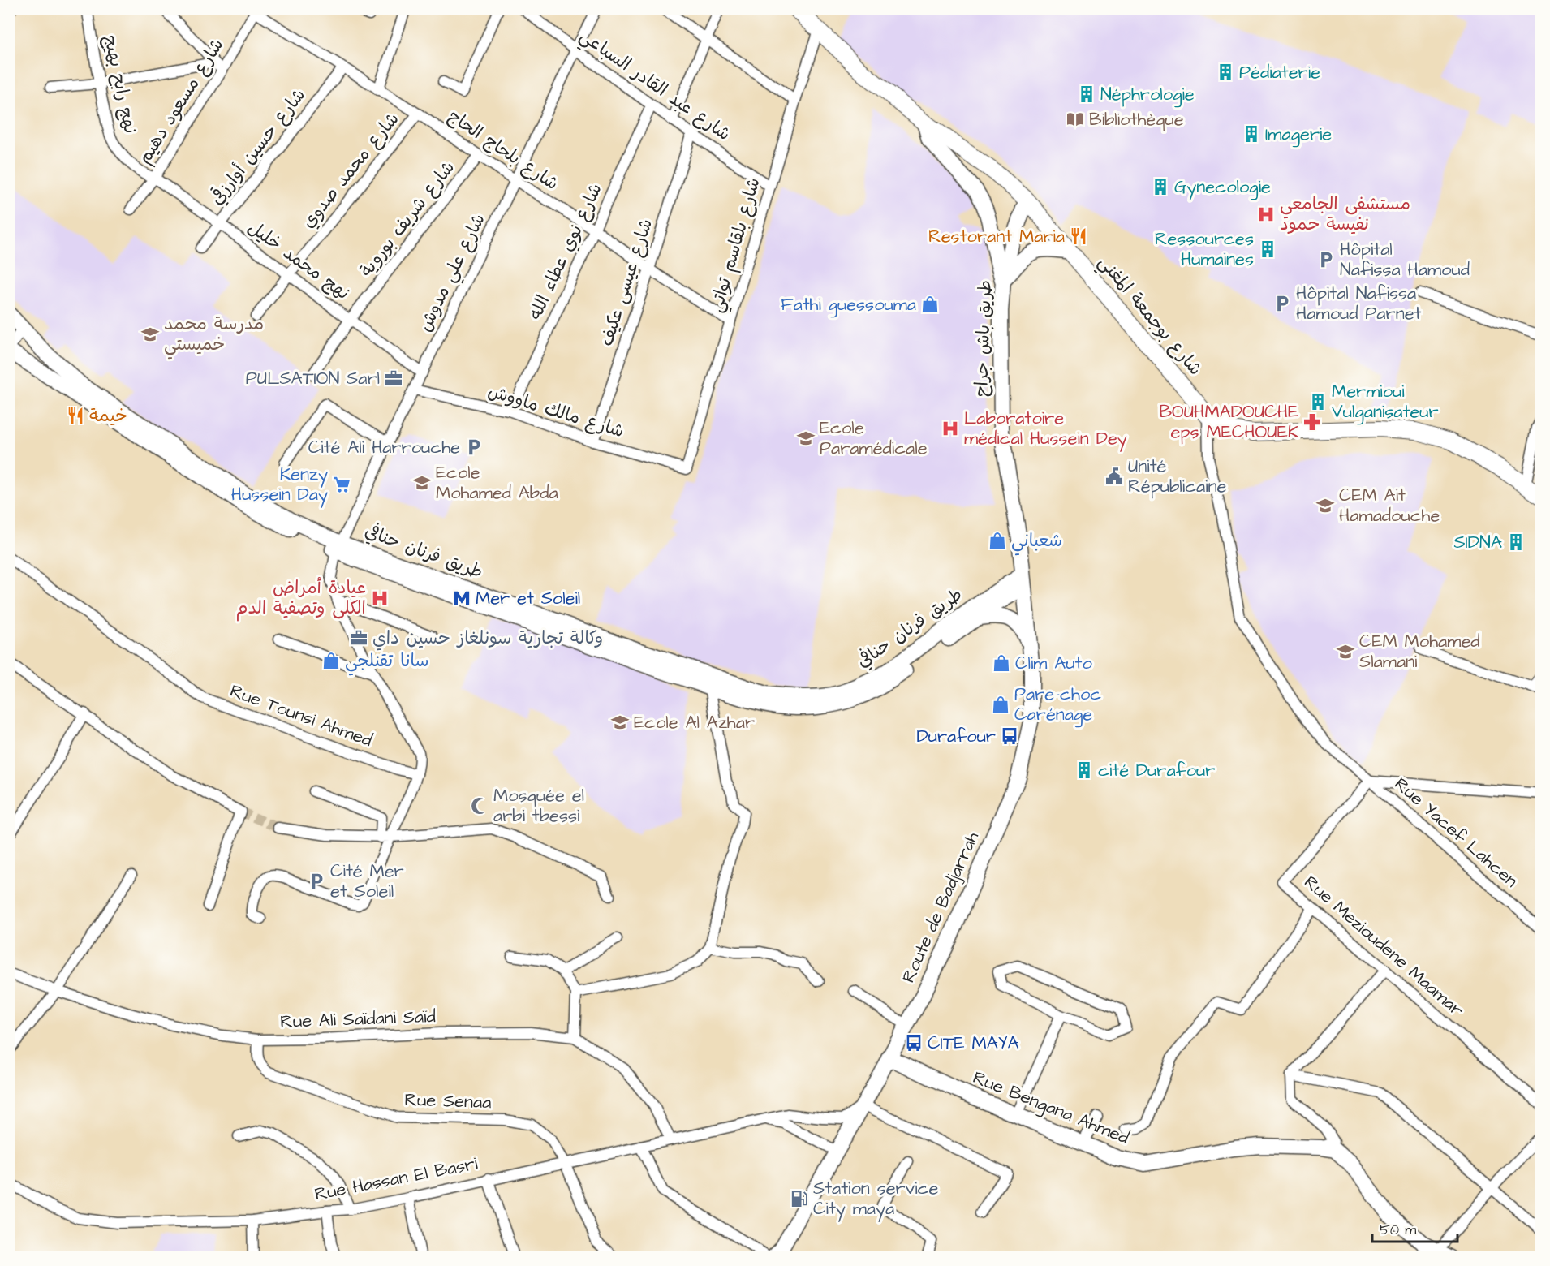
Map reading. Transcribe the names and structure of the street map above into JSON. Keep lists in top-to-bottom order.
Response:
{
  "streets": {
    "main road": [
      "شارع بوجمعة المغني",
      "طريق باش جراح",
      "طريق فرنان حنافي",
      "Route de Badjarrah",
      "Rue Bengana Ahmed"
    ],
    "street": [
      "نهج رابح بهيج",
      "شارع عبد القادر السباعي",
      "شارع مسعود دهيم",
      "شارع حسين أوارزقي",
      "شارع بلحاج الحاج",
      "شارع محمد صدوي",
      "شارع شريف بوروية",
      "شارع بلقاسم تواتي",
      "شارع نوي عطاء الله",
      "نهج محمد خليل",
      "شارع علي مدوش",
      "شارع عيسى عكيف",
      "شارع مالك ماووش",
      "Rue Tounsi Ahmed",
      "Rue Yacef Lahcen",
      "Rue Mezioudene Maamar",
      "Rue Ali Saïdani Saïd",
      "Rue Senaa",
      "Rue Hassan El Basri"
    ]
  },
  "crossings": [
    ["نهج رابح بهيج", "شارع مسعود دهيم"],
    ["نهج رابح بهيج", "نهج محمد خليل"],
    ["شارع عبد القادر السباعي", "شارع بلقاسم تواتي"],
    ["شارع عبد القادر السباعي", "شارع نوي عطاء الله"],
    ["شارع عبد القادر السباعي", "شارع علي مدوش"],
    ["شارع عبد القادر السباعي", "شارع عيسى عكيف"],
    ["شارع مسعود دهيم", "شارع بلحاج الحاج"],
    ["شارع مسعود دهيم", "نهج محمد خليل"],
    ["شارع حسين أوارزقي", "شارع بلحاج الحاج"],
    ["شارع حسين أوارزقي", "نهج محمد خليل"],
    ["شارع بلحاج الحاج", "شارع محمد صدوي"],
    ["شارع بلحاج الحاج", "شارع شريف بوروية"],
    ["شارع بلحاج الحاج", "شارع بلقاسم تواتي"],
    ["شارع بلحاج الحاج", "شارع نوي عطاء الله"],
    ["شارع بلحاج الحاج", "شارع علي مدوش"],
    ["شارع بلحاج الحاج", "شارع عيسى عكيف"],
    ["شارع محمد صدوي", "نهج محمد خليل"],
    ["شارع شريف بوروية", "نهج محمد خليل"],
    ["شارع بلقاسم تواتي", "شارع بوجمعة المغني"],
    ["شارع بلقاسم تواتي", "شارع مالك ماووش"],
    ["شارع نوي عطاء الله", "شارع مالك ماووش"],
    ["نهج محمد خليل", "شارع علي مدوش"],
    ["شارع علي مدوش", "شارع مالك ماووش"],
    ["شارع علي مدوش", "طريق فرنان حنافي"],
    ["شارع علي مدوش", "Rue Tounsi Ahmed"],
    ["شارع عيسى عكيف", "شارع مالك ماووش"],
    ["شارع بوجمعة المغني", "طريق باش جراح"],
    ["شارع بوجمعة المغني", "Rue Yacef Lahcen"],
    ["طريق باش جراح", "Route de Badjarrah"],
    ["طريق فرنان حنافي", "Route de Badjarrah"],
    ["Rue Yacef Lahcen", "Rue Mezioudene Maamar"],
    ["Route de Badjarrah", "Rue Bengana Ahmed"],
    ["Route de Badjarrah", "Rue Hassan El Basri"],
    ["Rue Ali Saïdani Saïd", "Rue Senaa"],
    ["Rue Ali Saïdani Saïd", "Rue Hassan El Basri"],
    ["Rue Senaa", "Rue Hassan El Basri"]
  ],
  "places": {
    "building": [
      "Pédiaterie",
      "Néphrologie",
      "Imagerie",
      "Gynecologie",
      "Ressources Humaines",
      "Mermioui Vulganisateur",
      "SIDNA",
      "cité Durafour"
    ],
    "library": ["Bibliothèque"],
    "hospital": ["مستشفى الجامعي نفيسة حمود", "Laboratoire médical Hussein Dey", "عيادة أمراض الكلى وتصفية الدم"],
    "restaurant": ["Restorant Maria", "خيمة"],
    "parking": [
      "Hôpital Nafissa Hamoud",
      "Hôpital Nafissa Hamoud Parnet",
      "Cité Ali Harrouche",
      "Cité Mer et Soleil"
    ],
    "shop": [
      "Fathi guessouma",
      "شعباني",
      "سانا تقنلجي",
      "Clim Auto",
      "Pare-choc Carénage"
    ],
    "school or university": [
      "مدرسة محمد خميستي",
      "Ecole Paramédicale",
      "Ecole Mohamed Abda",
      "CEM Ait Hamadouche",
      "CEM Mohamed Slamani",
      "Ecole Al Azhar"
    ],
    "office": ["PULSATION Sarl", "وكالة تجارية سونلغاز حسين داي"],
    "pharmacy": ["BOUHMADOUCHE eps MECHOUEK"],
    "public building": ["Unité Républicaine"],
    "supermarket": ["Kenzy Hussein Day"],
    "metro station": ["Mer et Soleil"],
    "bus stop": ["Durafour", "CITE MAYA"],
    "mosque": ["Mosquée el arbi tbessi"],
    "fuel station": ["Station service City maya"]
  },
  "scale_bar": "50 m"
}
